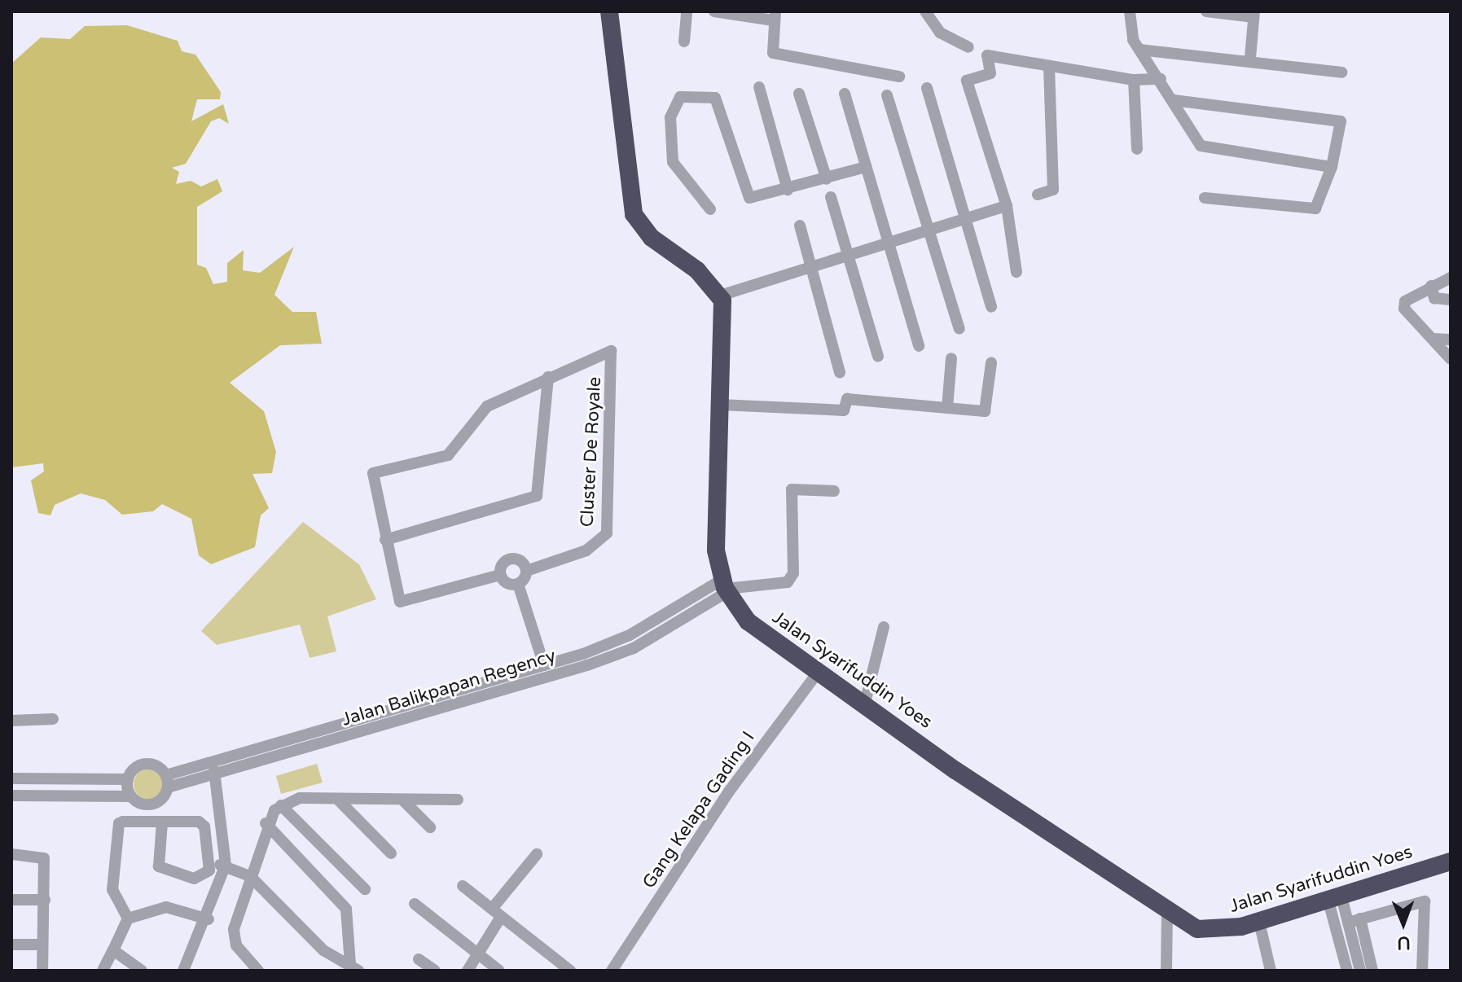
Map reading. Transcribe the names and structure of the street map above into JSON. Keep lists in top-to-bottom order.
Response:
{
  "streets": {
    "highway": ["Jalan Syarifuddin Yoes"],
    "street": ["Cluster De Royale", "Jalan Balikpapan Regency", "Gang Kelapa Gading I"]
  },
  "crossings": [
    ["Jalan Syarifuddin Yoes", "Jalan Balikpapan Regency"],
    ["Jalan Syarifuddin Yoes", "Gang Kelapa Gading I"]
  ],
  "north": "bottom"
}
